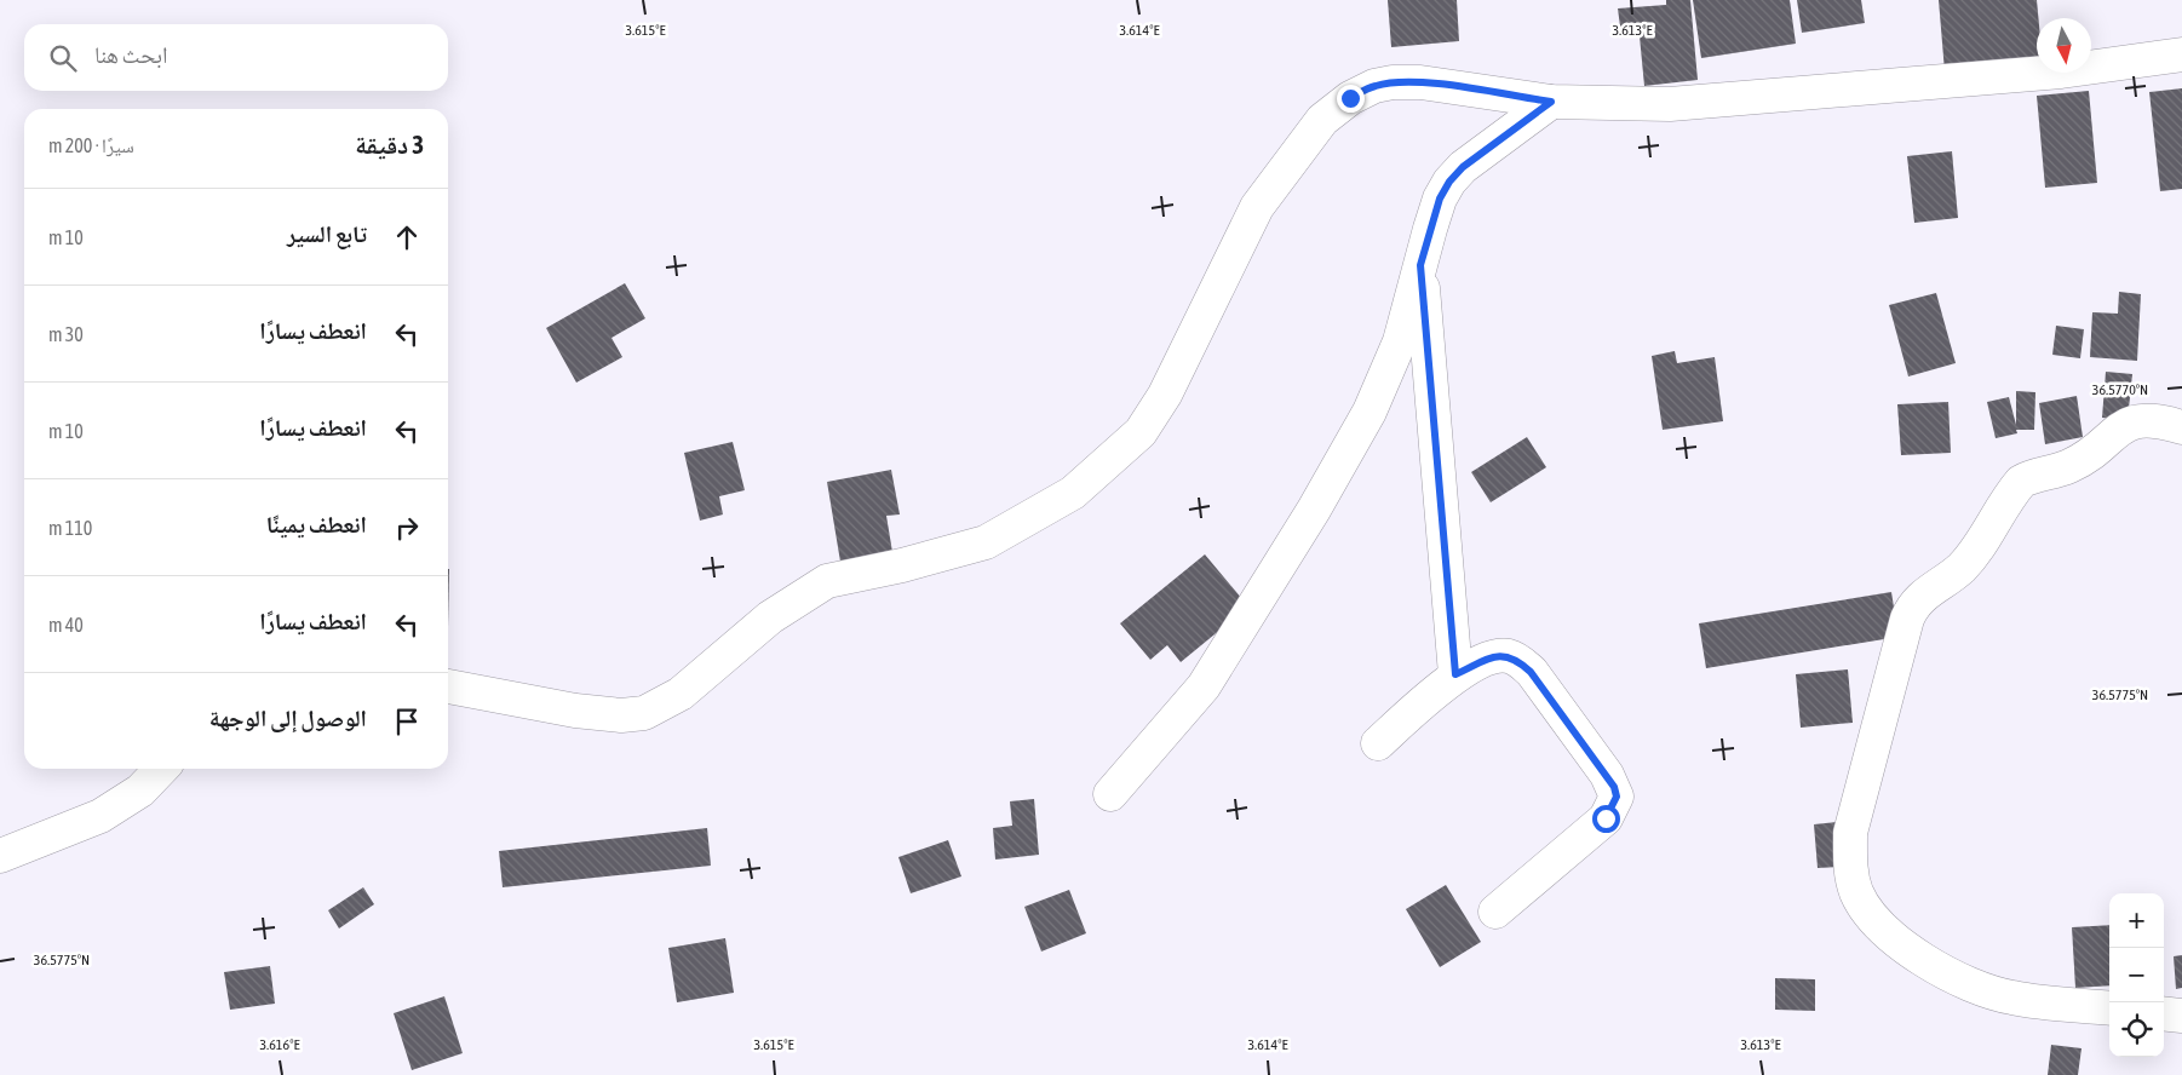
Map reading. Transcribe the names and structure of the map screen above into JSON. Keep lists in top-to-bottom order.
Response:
{
  "north": "bottom",
  "page": {
    "search": "ابحث هنا",
    "heading": ["3 دقيقة", "سيرًا · 200 m"],
    "list": [
      ["تابع السير", "10 m"],
      ["انعطف يسارًا", "30 m"],
      ["انعطف يسارًا", "10 m"],
      ["انعطف يمينًا", "110 m"],
      ["انعطف يسارًا", "40 m"],
      "الوصول إلى الوجهة"
    ],
    "map_buttons": ["+", "−"]
  },
  "coordinates": [
    "3.615°E",
    "3.614°E",
    "3.613°E",
    "36.5770°N",
    "36.5775°N",
    "3.616°E"
  ]
}
